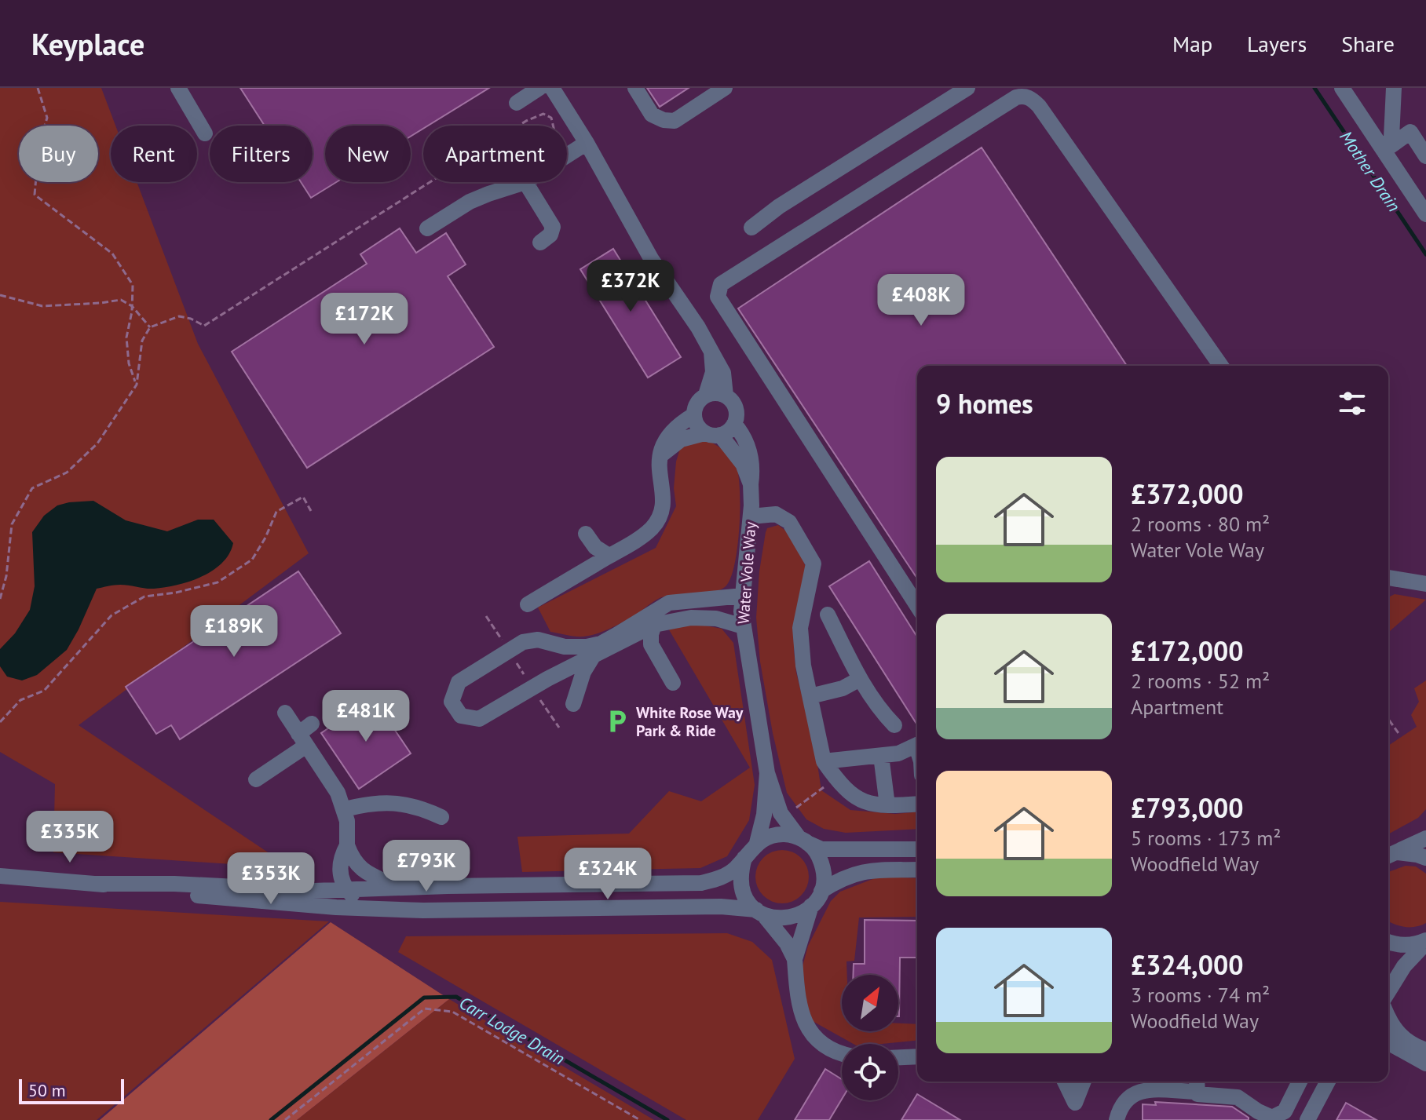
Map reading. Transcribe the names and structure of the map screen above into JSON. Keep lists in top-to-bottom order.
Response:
{
  "streets": {
    "street": ["Water Vole Way"]
  },
  "water": ["Mother Drain", "Carr Lodge Drain"],
  "places": {
    "parking": ["White Rose Way Park & Ride"]
  },
  "scale_bar": "50 m",
  "north": "top right",
  "page": {
    "header": "Keyplace",
    "nav": ["Map", "Layers", "Share"],
    "chip": [
      "Buy",
      "Rent",
      "Filters",
      "New",
      "Apartment"
    ],
    "price": [
      "£372K",
      "£408K",
      "£172K",
      "£189K",
      "£481K",
      "£335K",
      "£793K",
      "£324K",
      "£353K"
    ],
    "heading": "9 homes",
    "list": [
      {
        "name": "£372,000",
        "note": "2 rooms · 80 m² · Water Vole Way"
      },
      {
        "name": "£172,000",
        "note": "2 rooms · 52 m² · Apartment"
      },
      {
        "name": "£793,000",
        "note": "5 rooms · 173 m² · Woodfield Way"
      },
      {
        "name": "£324,000",
        "note": "3 rooms · 74 m² · Woodfield Way"
      }
    ],
    "scale": "50 m"
  }
}
